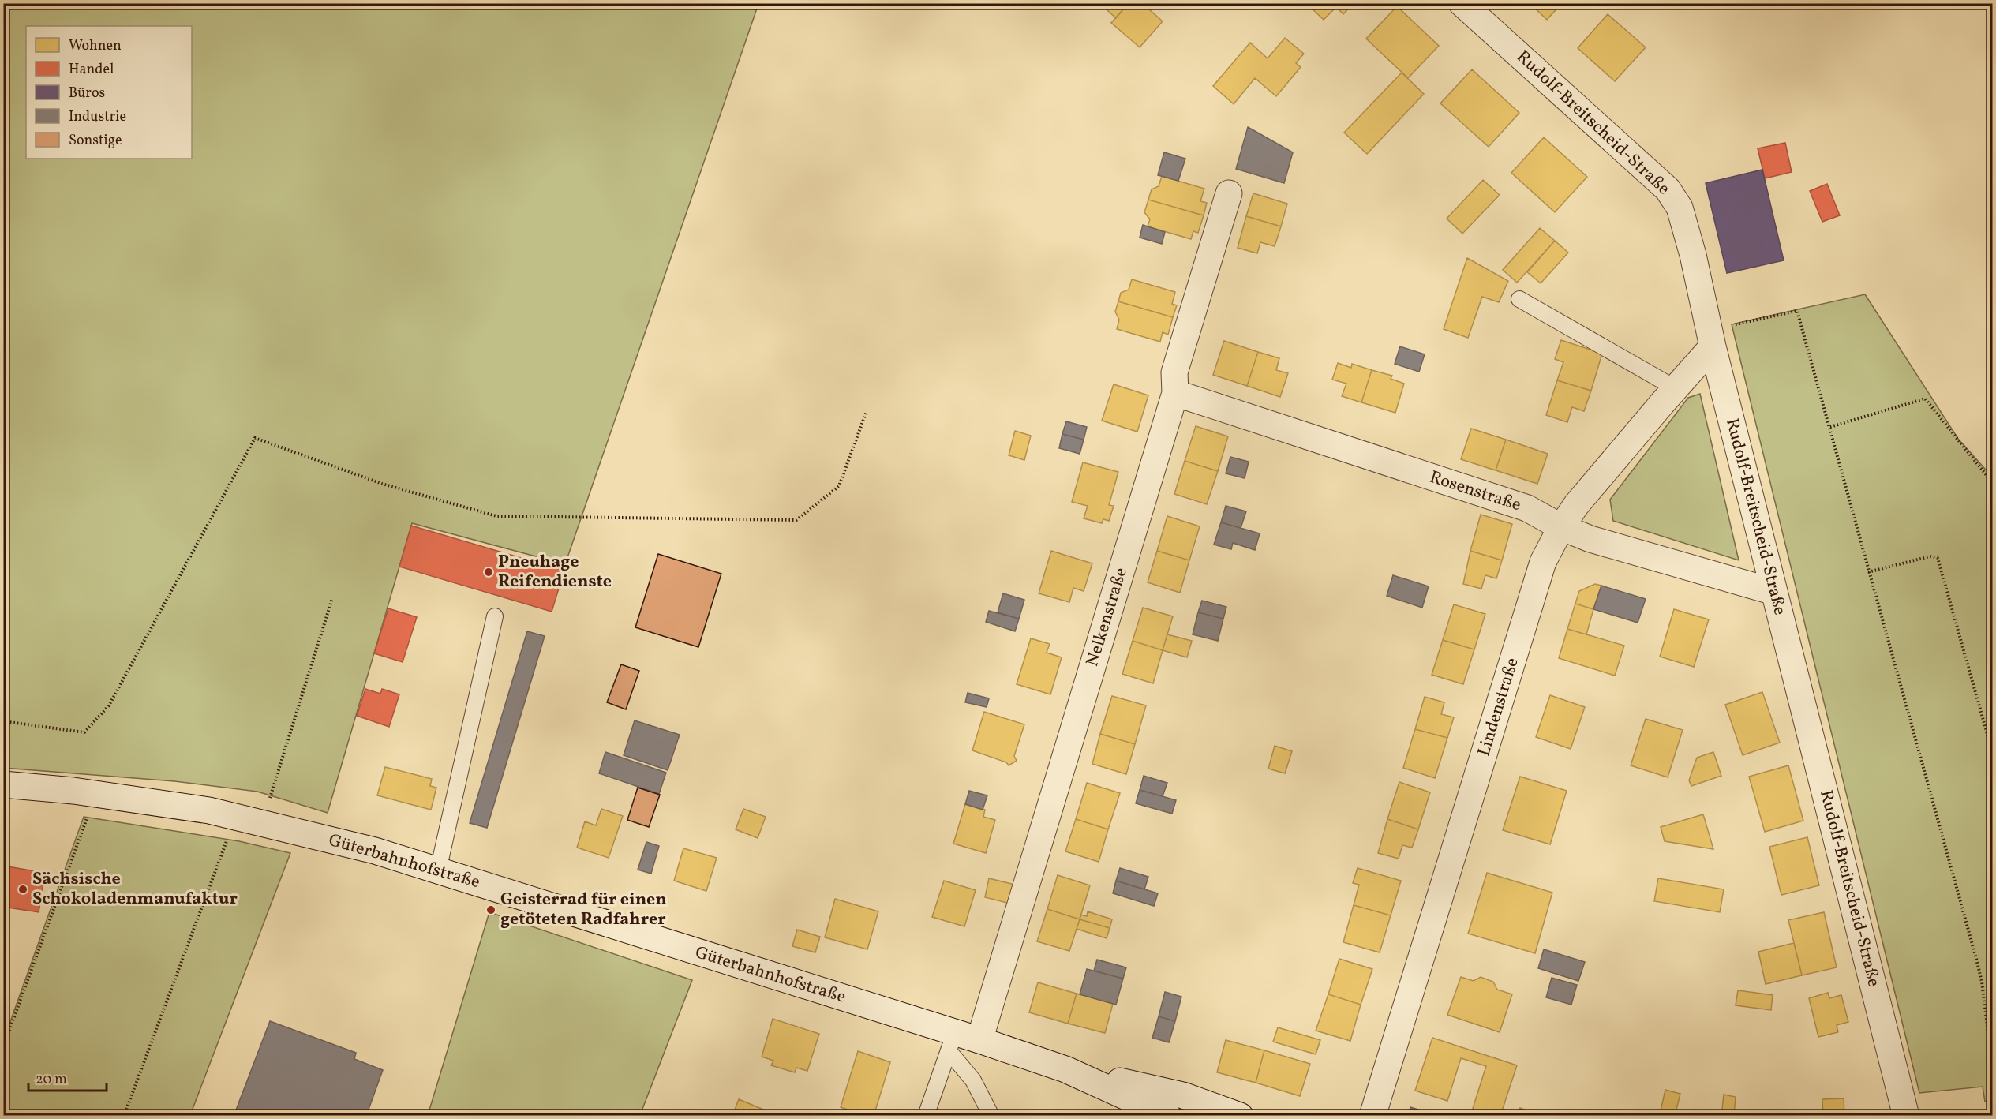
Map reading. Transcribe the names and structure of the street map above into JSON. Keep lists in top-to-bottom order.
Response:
{
  "streets": {
    "street": [
      "Rudolf-Breitscheid-Straße",
      "Rosenstraße",
      "Nelkenstraße",
      "Lindenstraße",
      "Güterbahnhofstraße"
    ]
  },
  "crossings": [
    ["Rudolf-Breitscheid-Straße", "Rosenstraße"],
    ["Rudolf-Breitscheid-Straße", "Lindenstraße"],
    ["Rosenstraße", "Nelkenstraße"],
    ["Rosenstraße", "Lindenstraße"],
    ["Nelkenstraße", "Güterbahnhofstraße"]
  ],
  "places": ["Pneuhage Reifendienste", "Sächsische Schokoladenmanufaktur", "Geisterrad für einen getöteten Radfahrer"],
  "legend": [
    "Wohnen",
    "Handel",
    "Büros",
    "Industrie",
    "Sonstige"
  ],
  "scale_bar": "20 m"
}
